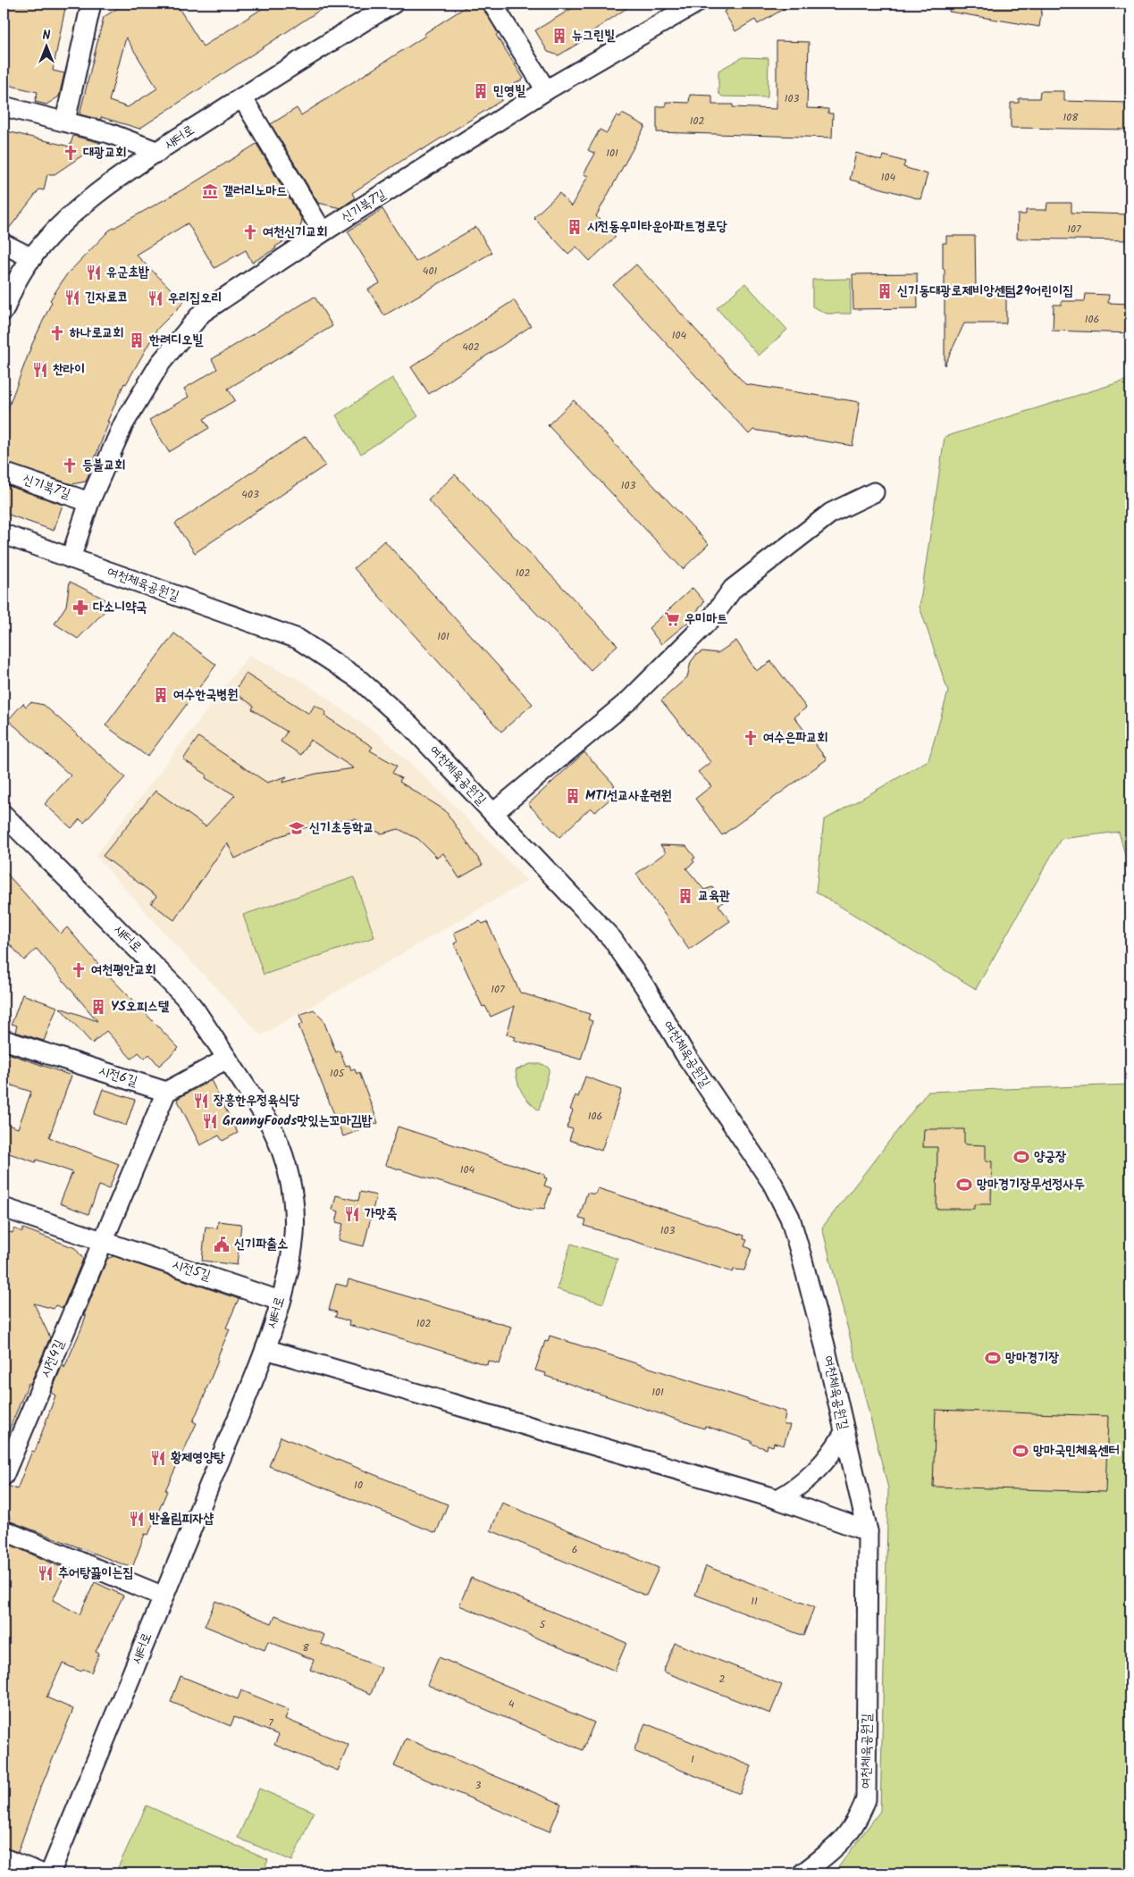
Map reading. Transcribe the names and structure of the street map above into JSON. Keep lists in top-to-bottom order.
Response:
{
  "streets": {
    "street": [
      "새터로",
      "신기북7길",
      "여천체육공원길",
      "시전6길",
      "시전5길",
      "시전4길"
    ]
  },
  "crossings": [
    ["새터로", "시전5길"],
    ["신기북7길", "여천체육공원길"],
    ["시전5길", "시전4길"]
  ],
  "places": {
    "building": [
      "뉴그린빌",
      "민영빌",
      "시전동우미타운아파트경로당",
      "신기동대광로제비앙센텀29어린이집",
      "한려디오빌",
      "여수한국병원",
      "MTI선교사훈련원",
      "교육관",
      "YS오피스텔"
    ],
    "church": [
      "대광교회",
      "여천신기교회",
      "하나로교회",
      "등불교회",
      "여수은파교회",
      "여천평안교회"
    ],
    "museum": ["갤러리노마드"],
    "restaurant": [
      "유군초밥",
      "긴자료코",
      "우리집오리",
      "찬라이",
      "장흥한우정육식당",
      "GrannyFoods맛있는꼬마김밥",
      "가맛죽",
      "황제영양탕",
      "반올림피자샵",
      "추어탕끓이는집"
    ],
    "pharmacy": ["다소니약국"],
    "supermarket": ["우미마트"],
    "school or university": ["신기초등학교"],
    "sports": [
      "양궁장",
      "망마경기장무선정사두",
      "망마경기장",
      "망마국민체육센터"
    ],
    "public building": ["신기파출소"]
  },
  "house_numbers": [
    "103",
    "108",
    "102",
    "101",
    "104",
    "107",
    "401",
    "106",
    "104",
    "402",
    "103",
    "403",
    "102",
    "101",
    "107",
    "105",
    "106",
    "104",
    "103",
    "102",
    "101",
    "10",
    "6",
    "11",
    "5",
    "8",
    "2",
    "4",
    "7",
    "1",
    "3"
  ],
  "north": "top"
}
